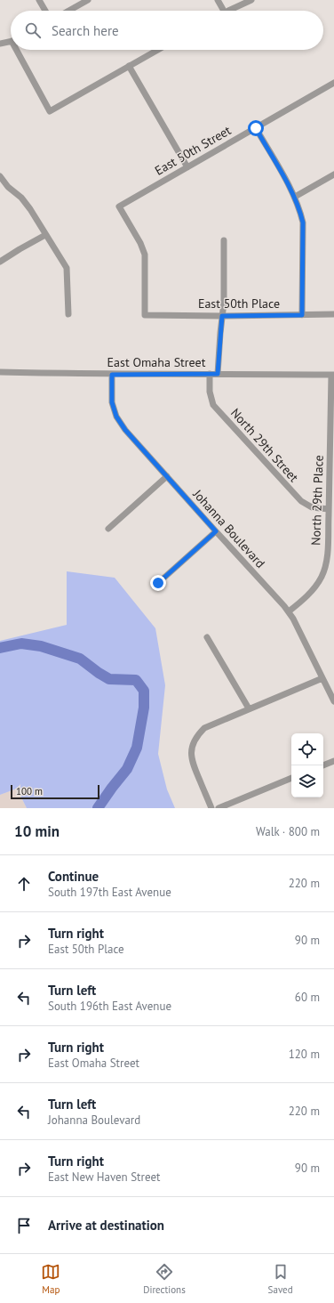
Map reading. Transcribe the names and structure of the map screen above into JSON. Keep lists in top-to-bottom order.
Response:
{
  "streets": {
    "street": [
      "East 50th Street",
      "East 50th Place",
      "East Omaha Street",
      "North 29th Street",
      "North 29th Place",
      "Johanna Boulevard"
    ]
  },
  "crossings": [
    ["East 50th Street", "East 50th Place"],
    ["East Omaha Street", "North 29th Street"],
    ["East Omaha Street", "North 29th Place"],
    ["East Omaha Street", "Johanna Boulevard"],
    ["North 29th Street", "North 29th Place"],
    ["North 29th Place", "Johanna Boulevard"]
  ],
  "scale_bar": "100 m",
  "page": {
    "search": "Search here",
    "scale": "100 m",
    "heading": ["10 min", "Walk · 800 m"],
    "list": [
      ["Continue", "South 197th East Avenue", "220 m"],
      ["Turn right", "East 50th Place", "90 m"],
      ["Turn left", "South 196th East Avenue", "60 m"],
      ["Turn right", "East Omaha Street", "120 m"],
      ["Turn left", "Johanna Boulevard", "220 m"],
      ["Turn right", "East New Haven Street", "90 m"],
      "Arrive at destination"
    ],
    "nav": ["Map", "Directions", "Saved"]
  }
}
